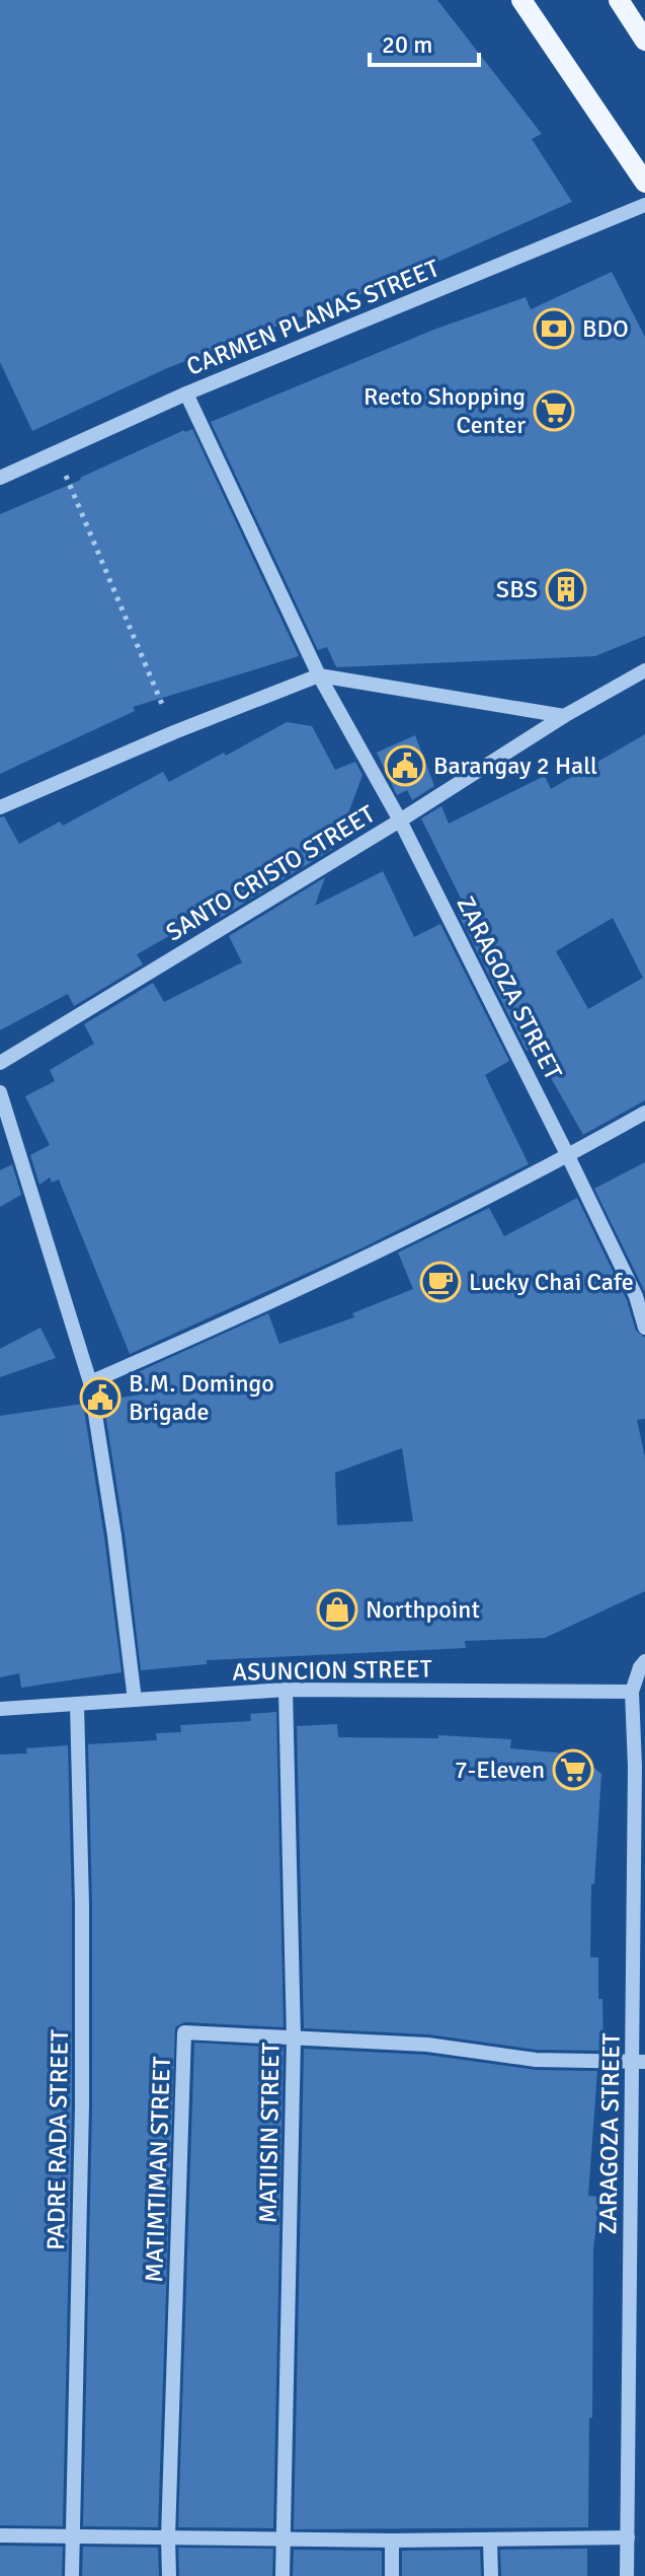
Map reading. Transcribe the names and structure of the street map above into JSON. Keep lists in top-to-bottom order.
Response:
{
  "streets": {
    "street": [
      "CARMEN PLANAS STREET",
      "SANTO CRISTO STREET",
      "ZARAGOZA STREET",
      "ASUNCION STREET",
      "MATIISIN STREET",
      "PADRE RADA STREET",
      "MATIMTIMAN STREET"
    ]
  },
  "crossings": [
    ["CARMEN PLANAS STREET", "ZARAGOZA STREET"],
    ["SANTO CRISTO STREET", "ZARAGOZA STREET"],
    ["ZARAGOZA STREET", "ASUNCION STREET"],
    ["ZARAGOZA STREET", "MATIMTIMAN STREET"],
    ["ASUNCION STREET", "MATIISIN STREET"],
    ["ASUNCION STREET", "PADRE RADA STREET"],
    ["MATIISIN STREET", "MATIMTIMAN STREET"]
  ],
  "places": {
    "bank": ["BDO"],
    "supermarket": ["Recto Shopping Center", "7-Eleven"],
    "building": ["SBS"],
    "public building": ["Barangay 2 Hall", "B.M. Domingo Brigade"],
    "cafe": ["Lucky Chai Cafe"],
    "shop": ["Northpoint"]
  },
  "scale_bar": "20 m"
}
